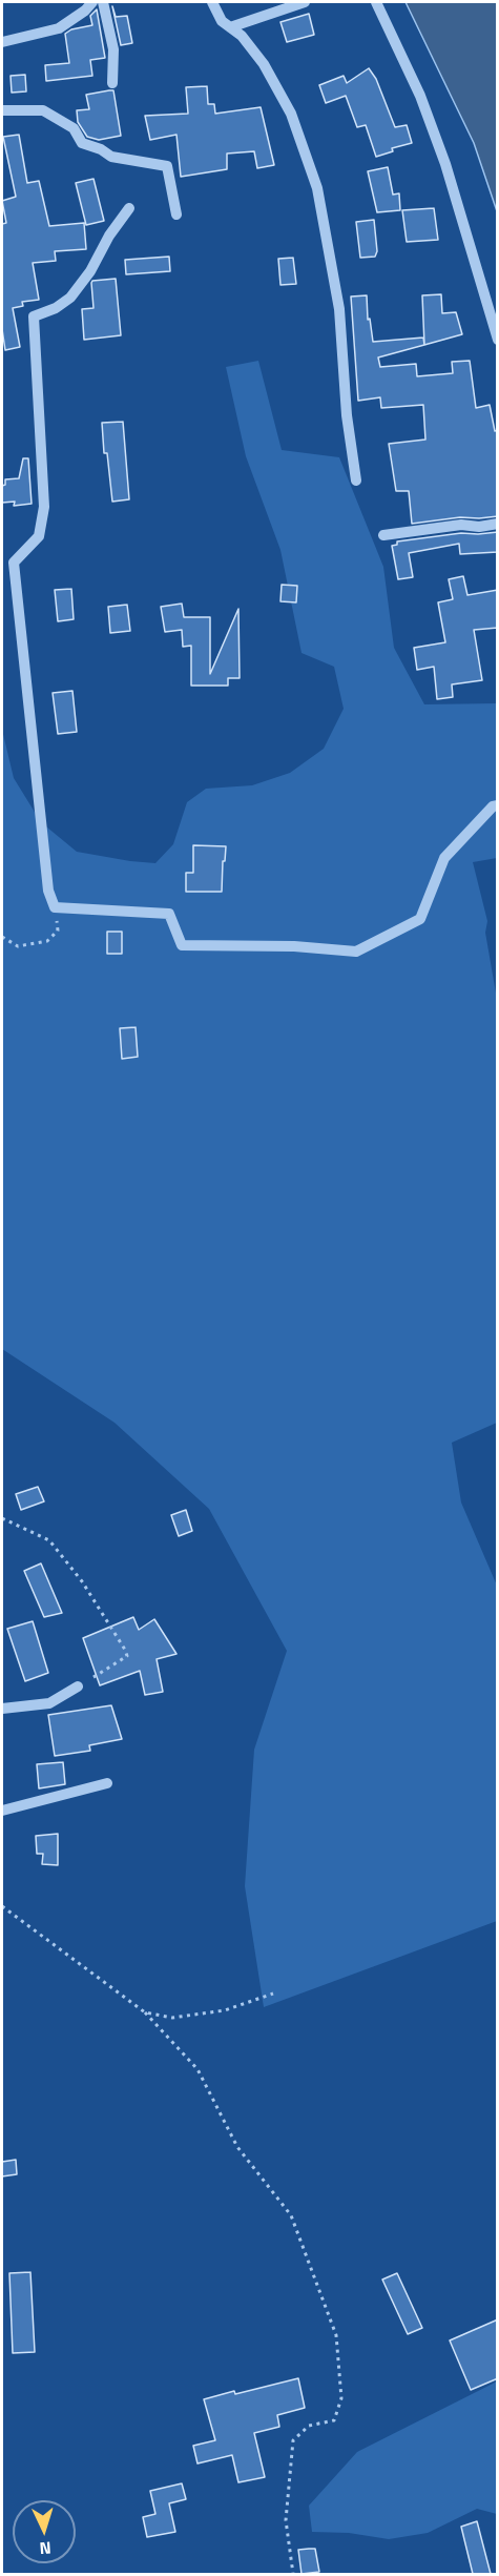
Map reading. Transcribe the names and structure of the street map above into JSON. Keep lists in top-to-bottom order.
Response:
{
  "north": "bottom"
}
